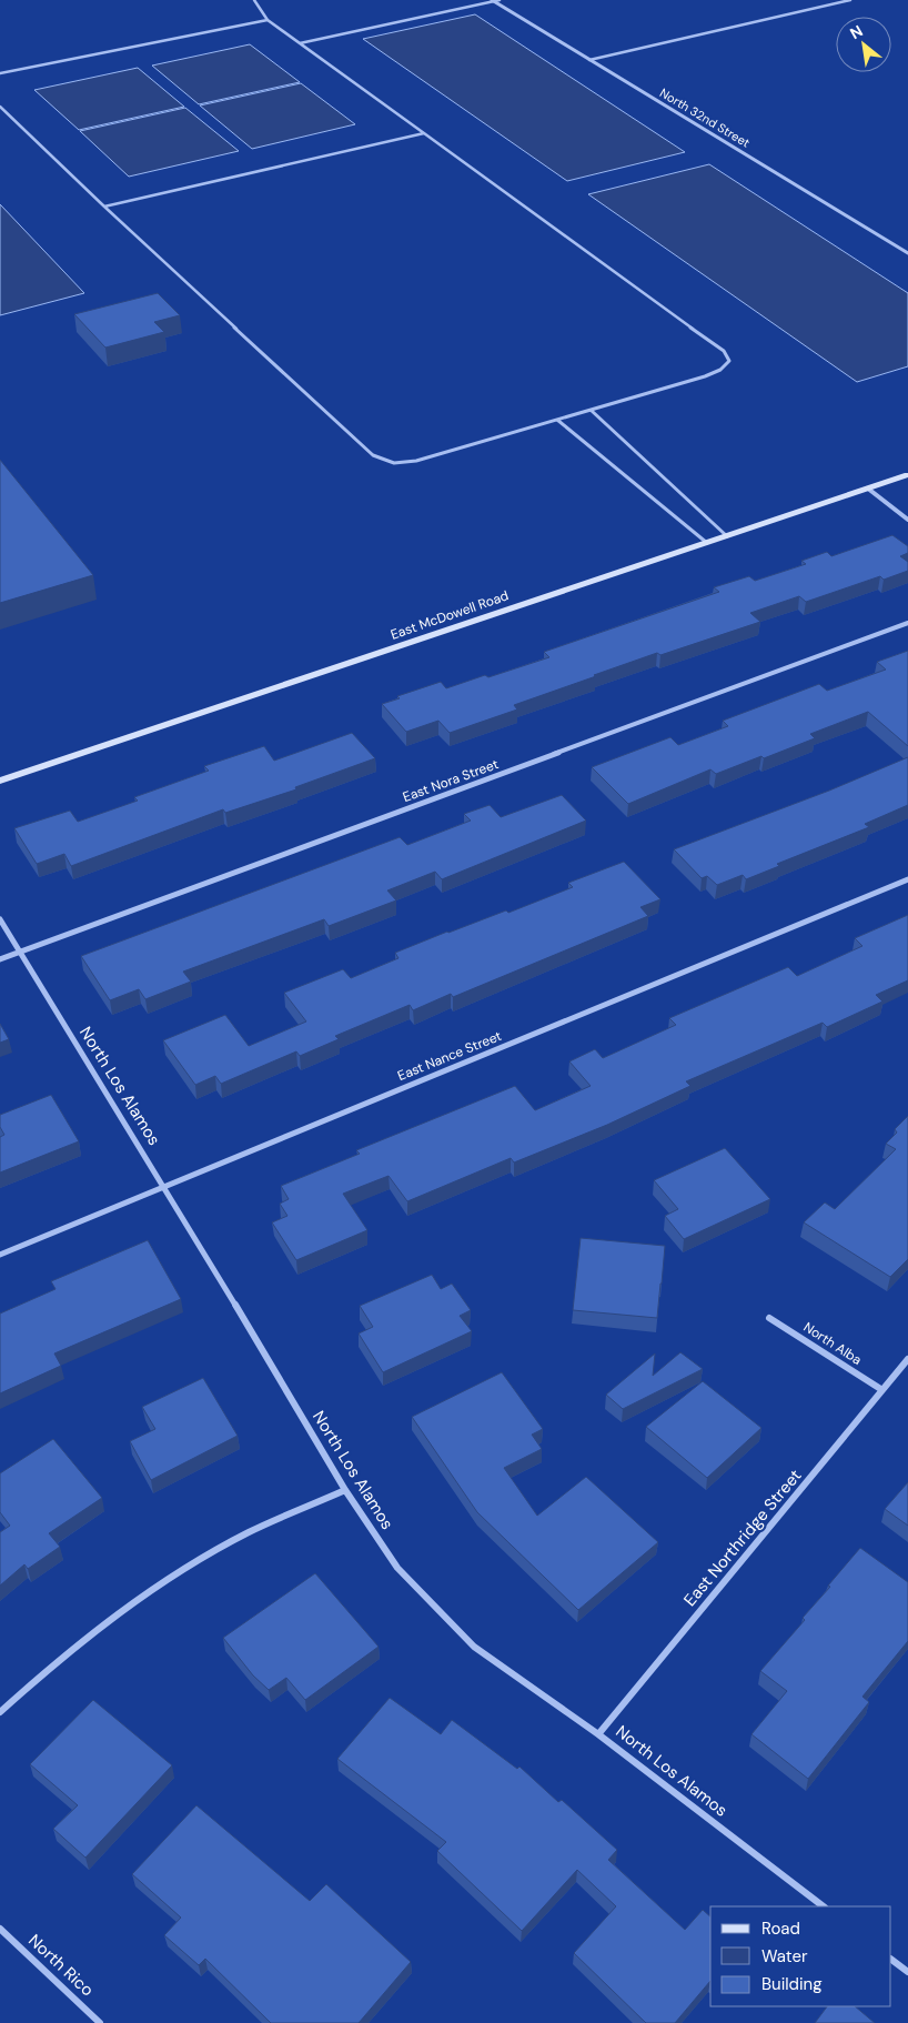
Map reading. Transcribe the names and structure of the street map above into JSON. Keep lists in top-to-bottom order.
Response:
{
  "streets": {
    "main road": ["East McDowell Road"],
    "street": [
      "North 32nd Street",
      "East Nora Street",
      "East Nance Street",
      "North Los Alamos",
      "North Alba",
      "East Northridge Street",
      "North Rico"
    ]
  },
  "crossings": [
    ["East Nora Street", "North Los Alamos"],
    ["East Nance Street", "North Los Alamos"],
    ["North Los Alamos", "East Northridge Street"],
    ["North Alba", "East Northridge Street"]
  ],
  "legend": ["Road", "Water", "Building"],
  "north": "top left"
}
